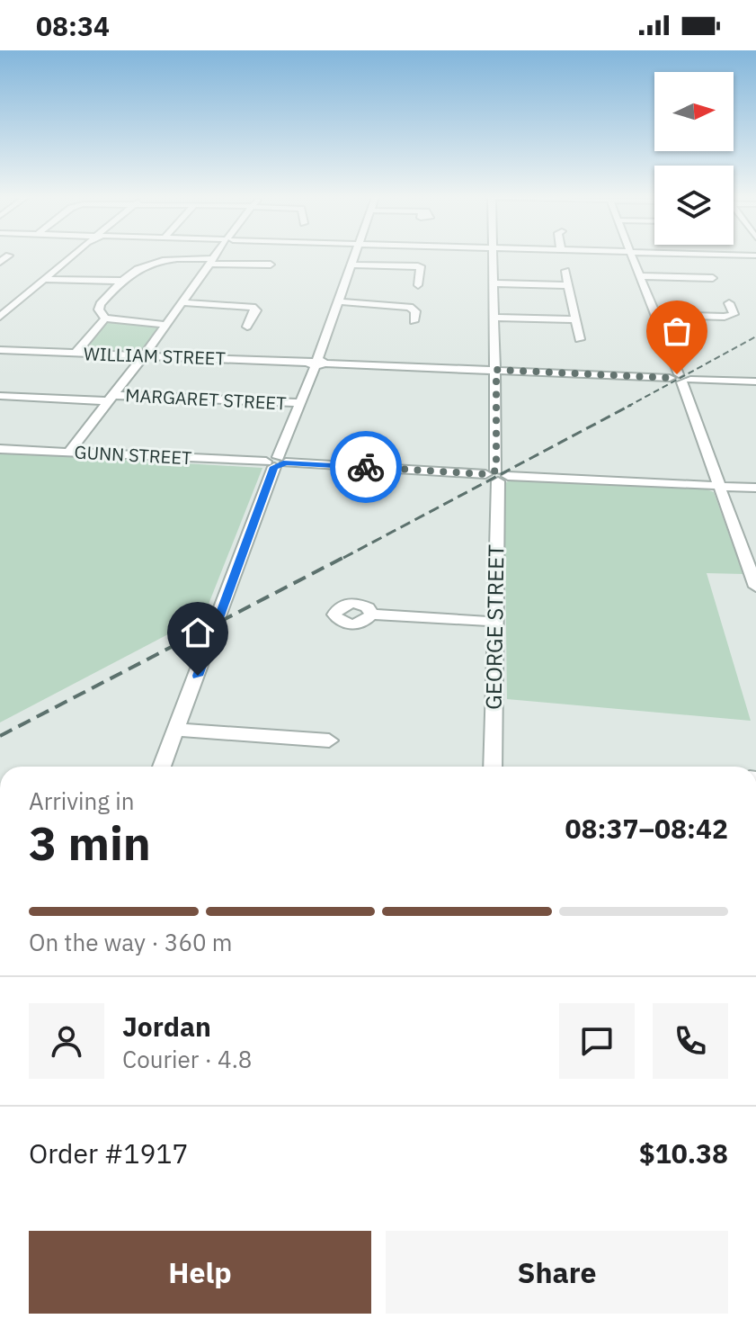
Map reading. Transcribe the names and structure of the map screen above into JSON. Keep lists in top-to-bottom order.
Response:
{
  "streets": {
    "street": [
      "WILLIAM STREET",
      "MARGARET STREET",
      "GUNN STREET",
      "GEORGE STREET"
    ]
  },
  "crossings": [
    ["WILLIAM STREET", "GEORGE STREET"],
    ["GUNN STREET", "GEORGE STREET"]
  ],
  "north": "right",
  "page": {
    "status": "08:34",
    "heading": ["3 min", "Arriving in", "08:37–08:42"],
    "panel": [
      "Jordan",
      "Courier · 4.8",
      "Order #1917",
      "$10.38"
    ],
    "bar": "On the way · 360 m",
    "buttons": ["Help", "Share"]
  }
}
